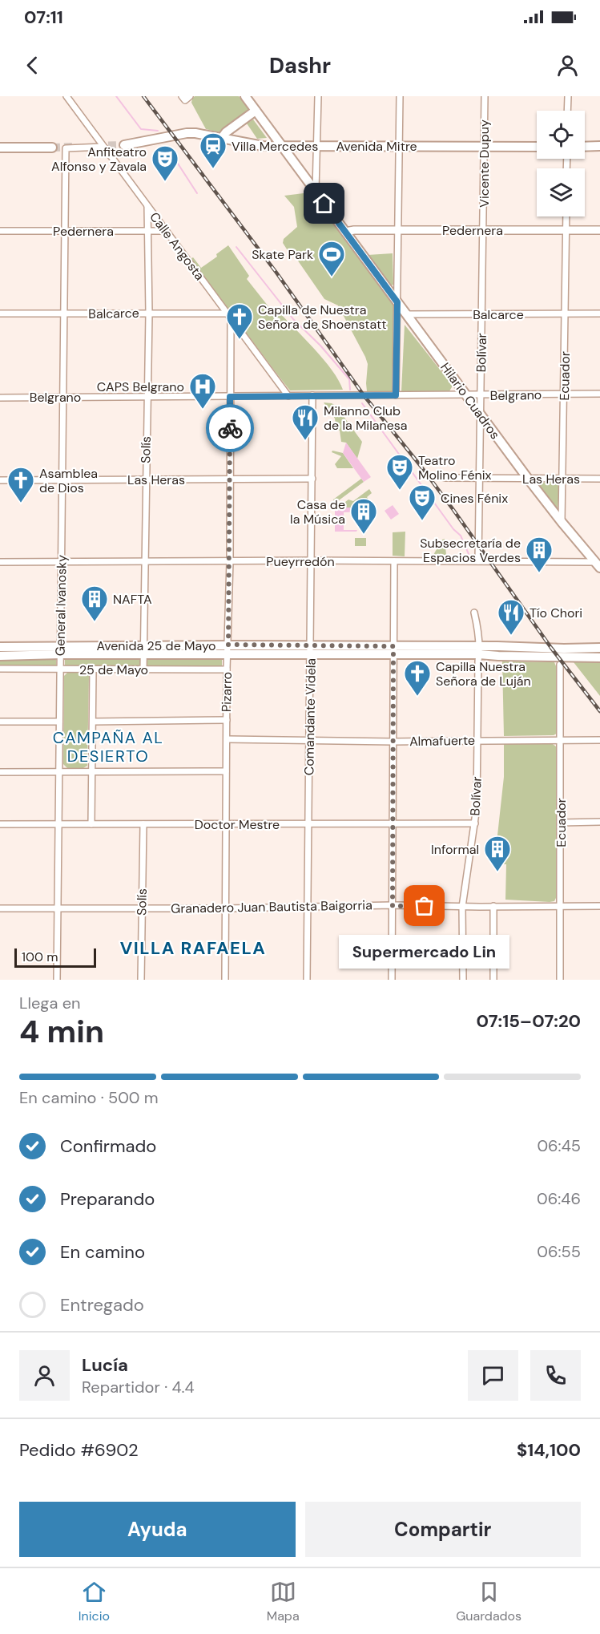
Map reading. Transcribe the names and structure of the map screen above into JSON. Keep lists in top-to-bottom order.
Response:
{
  "streets": {
    "main road": ["Avenida Mitre", "Hilario Cuadros", "Avenida 25 de Mayo"],
    "street": [
      "Vicente Dupuy",
      "Pedernera",
      "Calle Angosta",
      "Balcarce",
      "Bolívar",
      "Ecuador",
      "Belgrano",
      "Solís",
      "Las Heras",
      "Pueyrredón",
      "General Ivanosky",
      "25 de Mayo",
      "Pizarro",
      "Comandante Videla",
      "Almafuerte",
      "Doctor Mestre",
      "Granadero Juan Bautista Baigorria"
    ]
  },
  "crossings": [
    ["Avenida Mitre", "Vicente Dupuy"],
    ["Avenida Mitre", "Hilario Cuadros"],
    ["Vicente Dupuy", "Pedernera"],
    ["Vicente Dupuy", "Bolívar"],
    ["Pedernera", "Calle Angosta"],
    ["Pedernera", "Bolívar"],
    ["Pedernera", "Ecuador"],
    ["Pedernera", "Hilario Cuadros"],
    ["Pedernera", "Solís"],
    ["Pedernera", "General Ivanosky"],
    ["Calle Angosta", "Balcarce"],
    ["Calle Angosta", "Belgrano"],
    ["Calle Angosta", "Solís"],
    ["Calle Angosta", "General Ivanosky"],
    ["Calle Angosta", "Pizarro"],
    ["Balcarce", "Bolívar"],
    ["Balcarce", "Ecuador"],
    ["Balcarce", "Hilario Cuadros"],
    ["Balcarce", "Solís"],
    ["Balcarce", "General Ivanosky"],
    ["Balcarce", "Pizarro"],
    ["Bolívar", "Belgrano"],
    ["Bolívar", "Hilario Cuadros"],
    ["Bolívar", "Las Heras"],
    ["Bolívar", "Pueyrredón"],
    ["Bolívar", "Avenida 25 de Mayo"],
    ["Bolívar", "Almafuerte"],
    ["Bolívar", "Doctor Mestre"],
    ["Bolívar", "Granadero Juan Bautista Baigorria"],
    ["Ecuador", "Belgrano"],
    ["Ecuador", "Hilario Cuadros"],
    ["Ecuador", "Las Heras"],
    ["Ecuador", "Almafuerte"],
    ["Ecuador", "Granadero Juan Bautista Baigorria"],
    ["Belgrano", "Hilario Cuadros"],
    ["Belgrano", "Solís"],
    ["Belgrano", "General Ivanosky"],
    ["Belgrano", "Pizarro"],
    ["Belgrano", "Comandante Videla"],
    ["Hilario Cuadros", "Las Heras"],
    ["Hilario Cuadros", "Pueyrredón"],
    ["Solís", "Las Heras"],
    ["Solís", "Pueyrredón"],
    ["Solís", "Avenida 25 de Mayo"],
    ["Solís", "25 de Mayo"],
    ["Solís", "Doctor Mestre"],
    ["Solís", "Granadero Juan Bautista Baigorria"],
    ["Las Heras", "General Ivanosky"],
    ["Las Heras", "Pizarro"],
    ["Las Heras", "Comandante Videla"],
    ["Pueyrredón", "General Ivanosky"],
    ["Pueyrredón", "Pizarro"],
    ["Pueyrredón", "Comandante Videla"],
    ["General Ivanosky", "Avenida 25 de Mayo"],
    ["General Ivanosky", "25 de Mayo"],
    ["General Ivanosky", "Doctor Mestre"],
    ["General Ivanosky", "Granadero Juan Bautista Baigorria"],
    ["Avenida 25 de Mayo", "Pizarro"],
    ["Avenida 25 de Mayo", "Comandante Videla"],
    ["25 de Mayo", "Pizarro"],
    ["Pizarro", "Almafuerte"],
    ["Pizarro", "Doctor Mestre"],
    ["Pizarro", "Granadero Juan Bautista Baigorria"],
    ["Comandante Videla", "Almafuerte"],
    ["Comandante Videla", "Doctor Mestre"],
    ["Comandante Videla", "Granadero Juan Bautista Baigorria"]
  ],
  "districts": ["CAMPAÑA AL DESIERTO", "VILLA RAFAELA"],
  "places": {
    "station": ["Villa Mercedes"],
    "theatre": ["Anfiteatro Alfonso y Zavala", "Teatro Molino Fénix", "Cines Fénix"],
    "sports": ["Skate Park"],
    "church": ["Capilla de Nuestra Señora de Shoenstatt", "Asamblea de Dios", "Capilla Nuestra Señora de Luján"],
    "hospital": ["CAPS Belgrano"],
    "restaurant": ["Milanno Club de la Milanesa", "Tío Chori"],
    "building": [
      "Casa de la Música",
      "Subsecretaría de Espacios Verdes",
      "NAFTA",
      "Informal"
    ],
    "other": ["Supermercado Lin"]
  },
  "scale_bar": "100 m",
  "page": {
    "status": "07:11",
    "header": "Dashr",
    "bubble": "Supermercado Lin",
    "scale": "100 m",
    "heading": ["4 min", "Llega en", "07:15–07:20"],
    "panel": [
      "Lucía",
      "Repartidor · 4.4",
      "Pedido #6902",
      "$14,100"
    ],
    "bar": "En camino · 500 m",
    "list": [
      ["Confirmado", "06:45"],
      ["Preparando", "06:46"],
      ["En camino", "06:55"],
      "Entregado"
    ],
    "buttons": ["Ayuda", "Compartir"],
    "tabs": ["Inicio", "Mapa", "Guardados"]
  }
}
